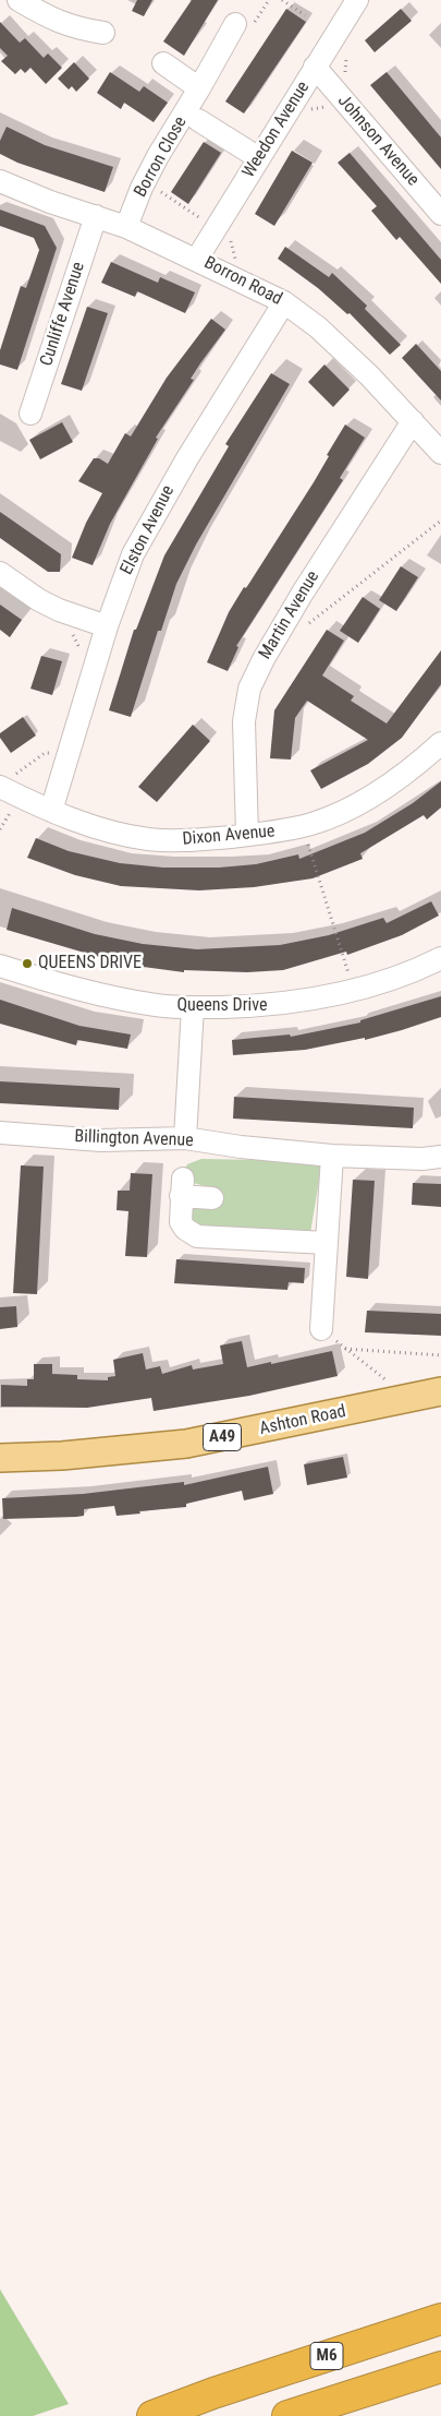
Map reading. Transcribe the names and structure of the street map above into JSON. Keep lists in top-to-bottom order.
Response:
{
  "streets": {
    "highway": ["M6"],
    "main road": ["Ashton Road", "A49"],
    "street": [
      "Weedon Avenue",
      "Johnson Avenue",
      "Borron Close",
      "Borron Road",
      "Cunliffe Avenue",
      "Elston Avenue",
      "Martin Avenue",
      "Dixon Avenue",
      "Queens Drive",
      "Billington Avenue"
    ]
  },
  "crossings": [
    ["Weedon Avenue", "Johnson Avenue"],
    ["Weedon Avenue", "Borron Road"],
    ["Borron Close", "Borron Road"],
    ["Borron Road", "Cunliffe Avenue"],
    ["Borron Road", "Elston Avenue"],
    ["Borron Road", "Martin Avenue"],
    ["Elston Avenue", "Dixon Avenue"],
    ["Martin Avenue", "Dixon Avenue"]
  ],
  "places": ["QUEENS DRIVE"]
}
